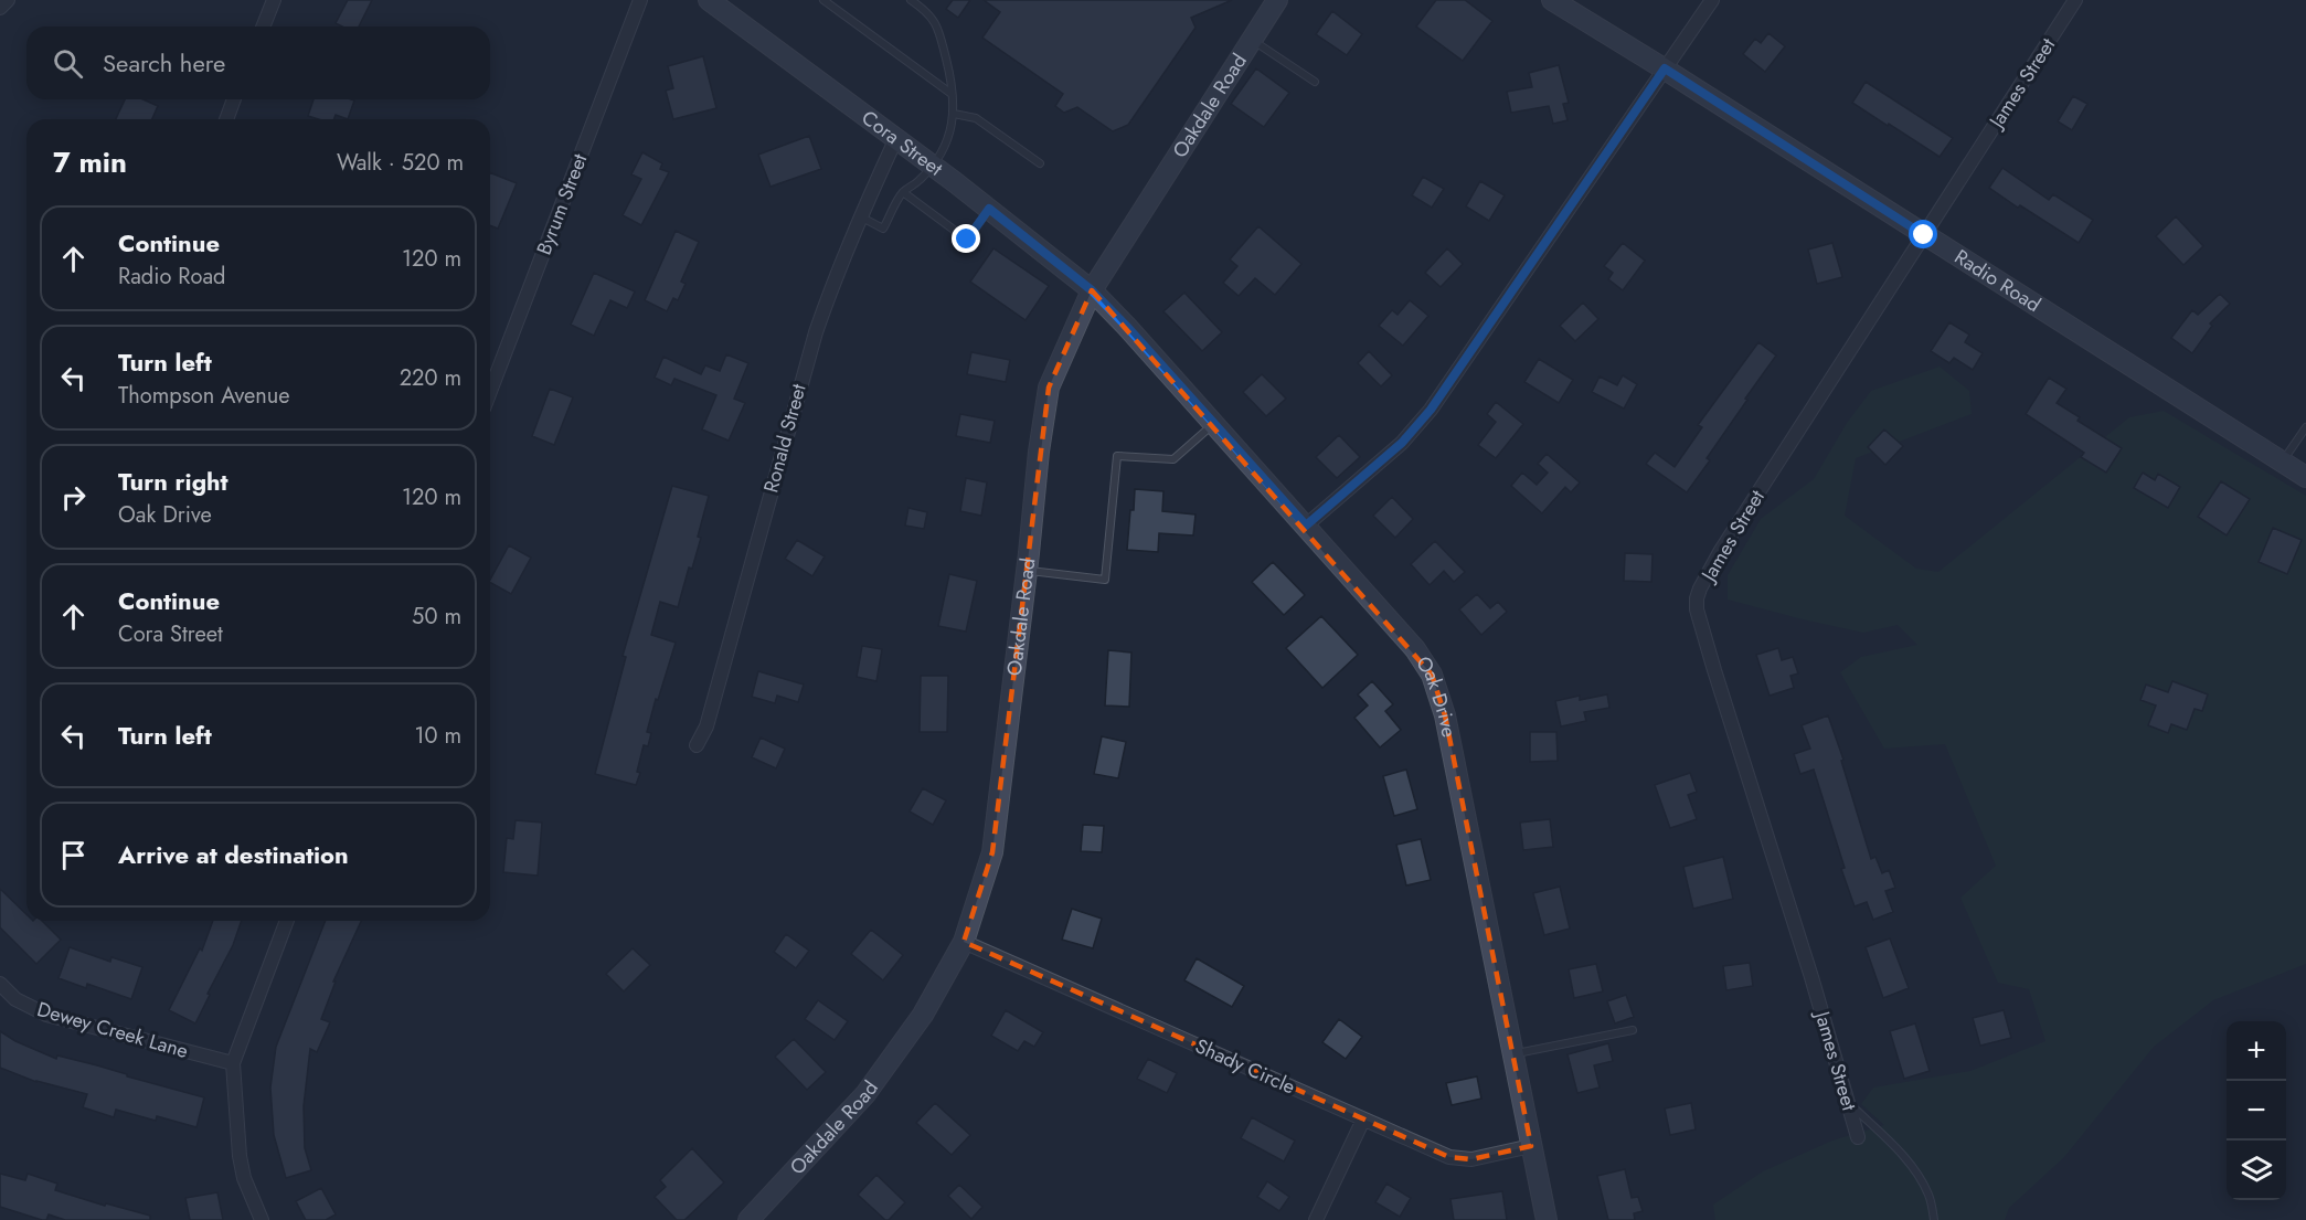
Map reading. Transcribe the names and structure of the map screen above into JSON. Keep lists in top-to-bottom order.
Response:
{
  "streets": {
    "street": [
      "James Street",
      "Oakdale Road",
      "Cora Street",
      "Byrum Street",
      "Radio Road",
      "Ronald Street",
      "Oak Drive",
      "Dewey Creek Lane",
      "Shady Circle"
    ]
  },
  "crossings": [
    ["James Street", "Radio Road"],
    ["Oakdale Road", "Cora Street"],
    ["Oakdale Road", "Oak Drive"],
    ["Oakdale Road", "Shady Circle"],
    ["Cora Street", "Ronald Street"],
    ["Cora Street", "Oak Drive"],
    ["Oak Drive", "Shady Circle"]
  ],
  "page": {
    "search": "Search here",
    "heading": ["7 min", "Walk · 520 m"],
    "list": [
      ["Continue", "Radio Road", "120 m"],
      ["Turn left", "Thompson Avenue", "220 m"],
      ["Turn right", "Oak Drive", "120 m"],
      ["Continue", "Cora Street", "50 m"],
      ["Turn left", "10 m"],
      "Arrive at destination"
    ],
    "map_buttons": ["+", "−"]
  }
}
